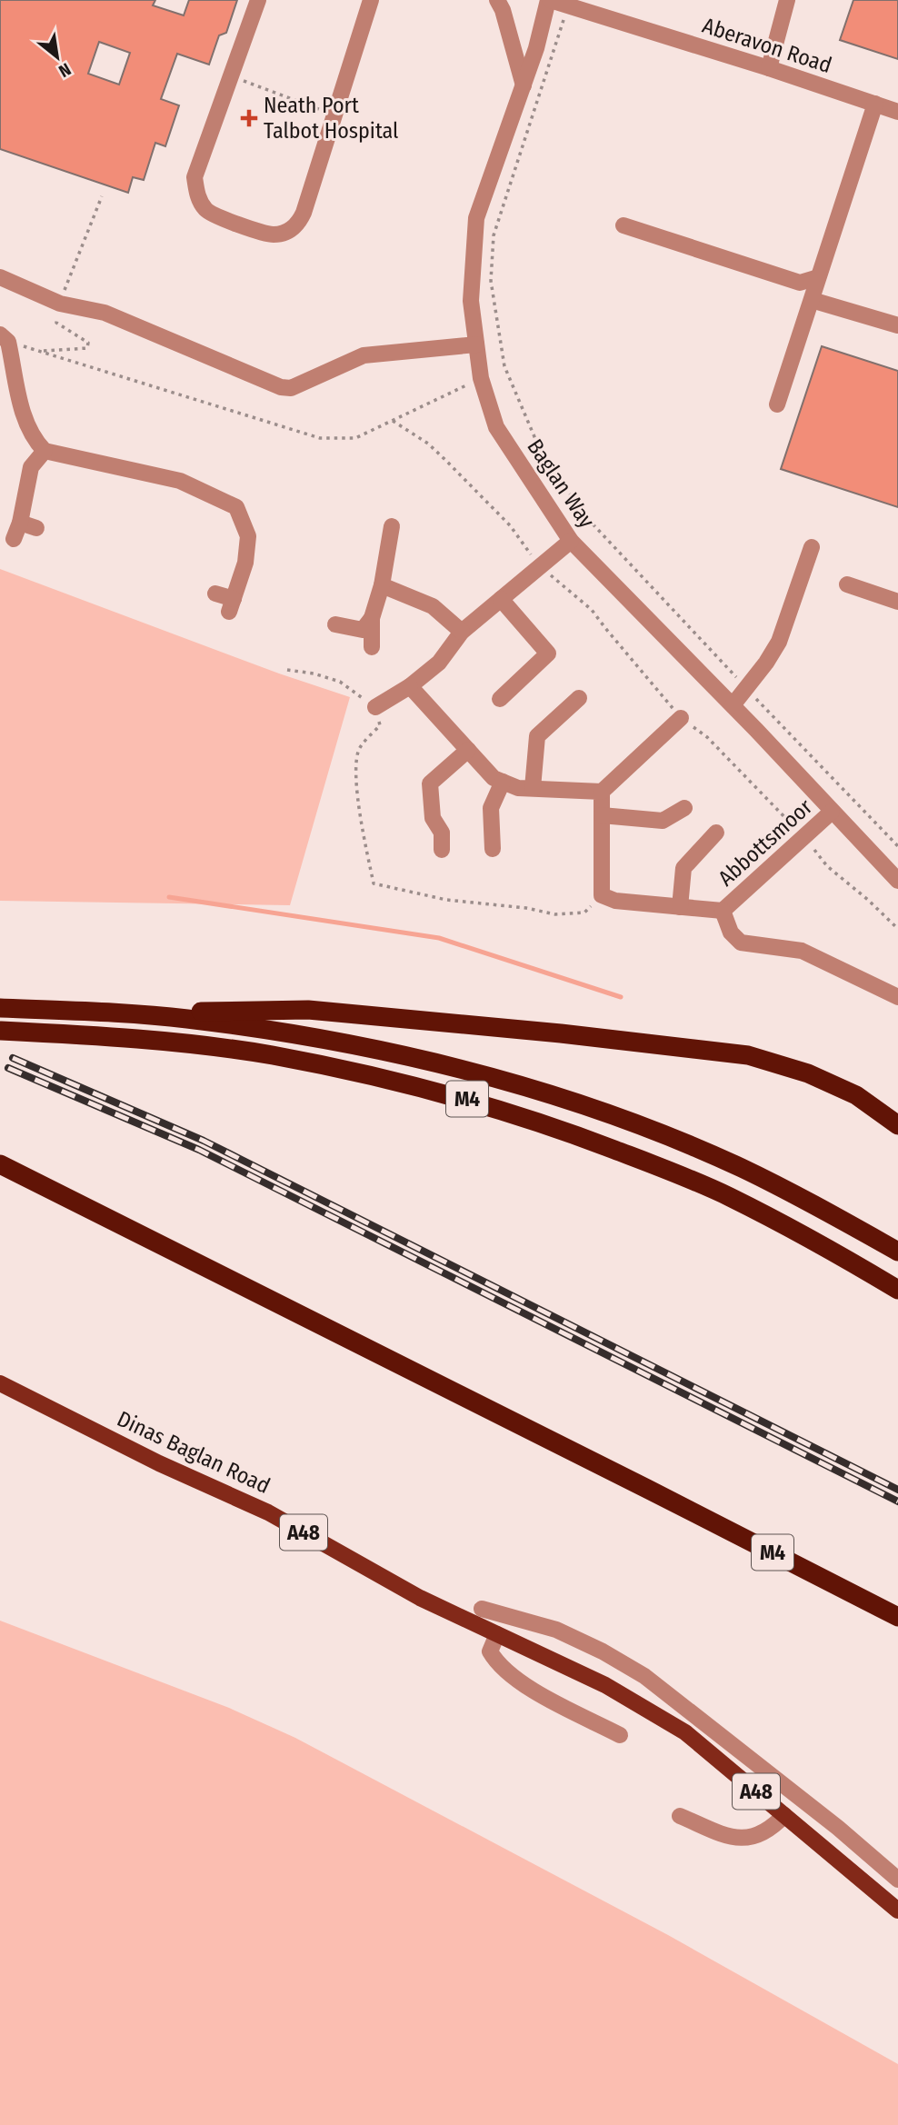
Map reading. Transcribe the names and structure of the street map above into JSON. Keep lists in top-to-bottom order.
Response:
{
  "streets": {
    "highway": ["M4"],
    "main road": ["Dinas Baglan Road", "A48"],
    "street": ["Aberavon Road", "Baglan Way", "Abbottsmoor"]
  },
  "crossings": [
    ["Aberavon Road", "Baglan Way"],
    ["Baglan Way", "Abbottsmoor"],
    ["Dinas Baglan Road", "A48"]
  ],
  "places": {
    "health": ["Neath Port Talbot Hospital"]
  },
  "north": "bottom right"
}
